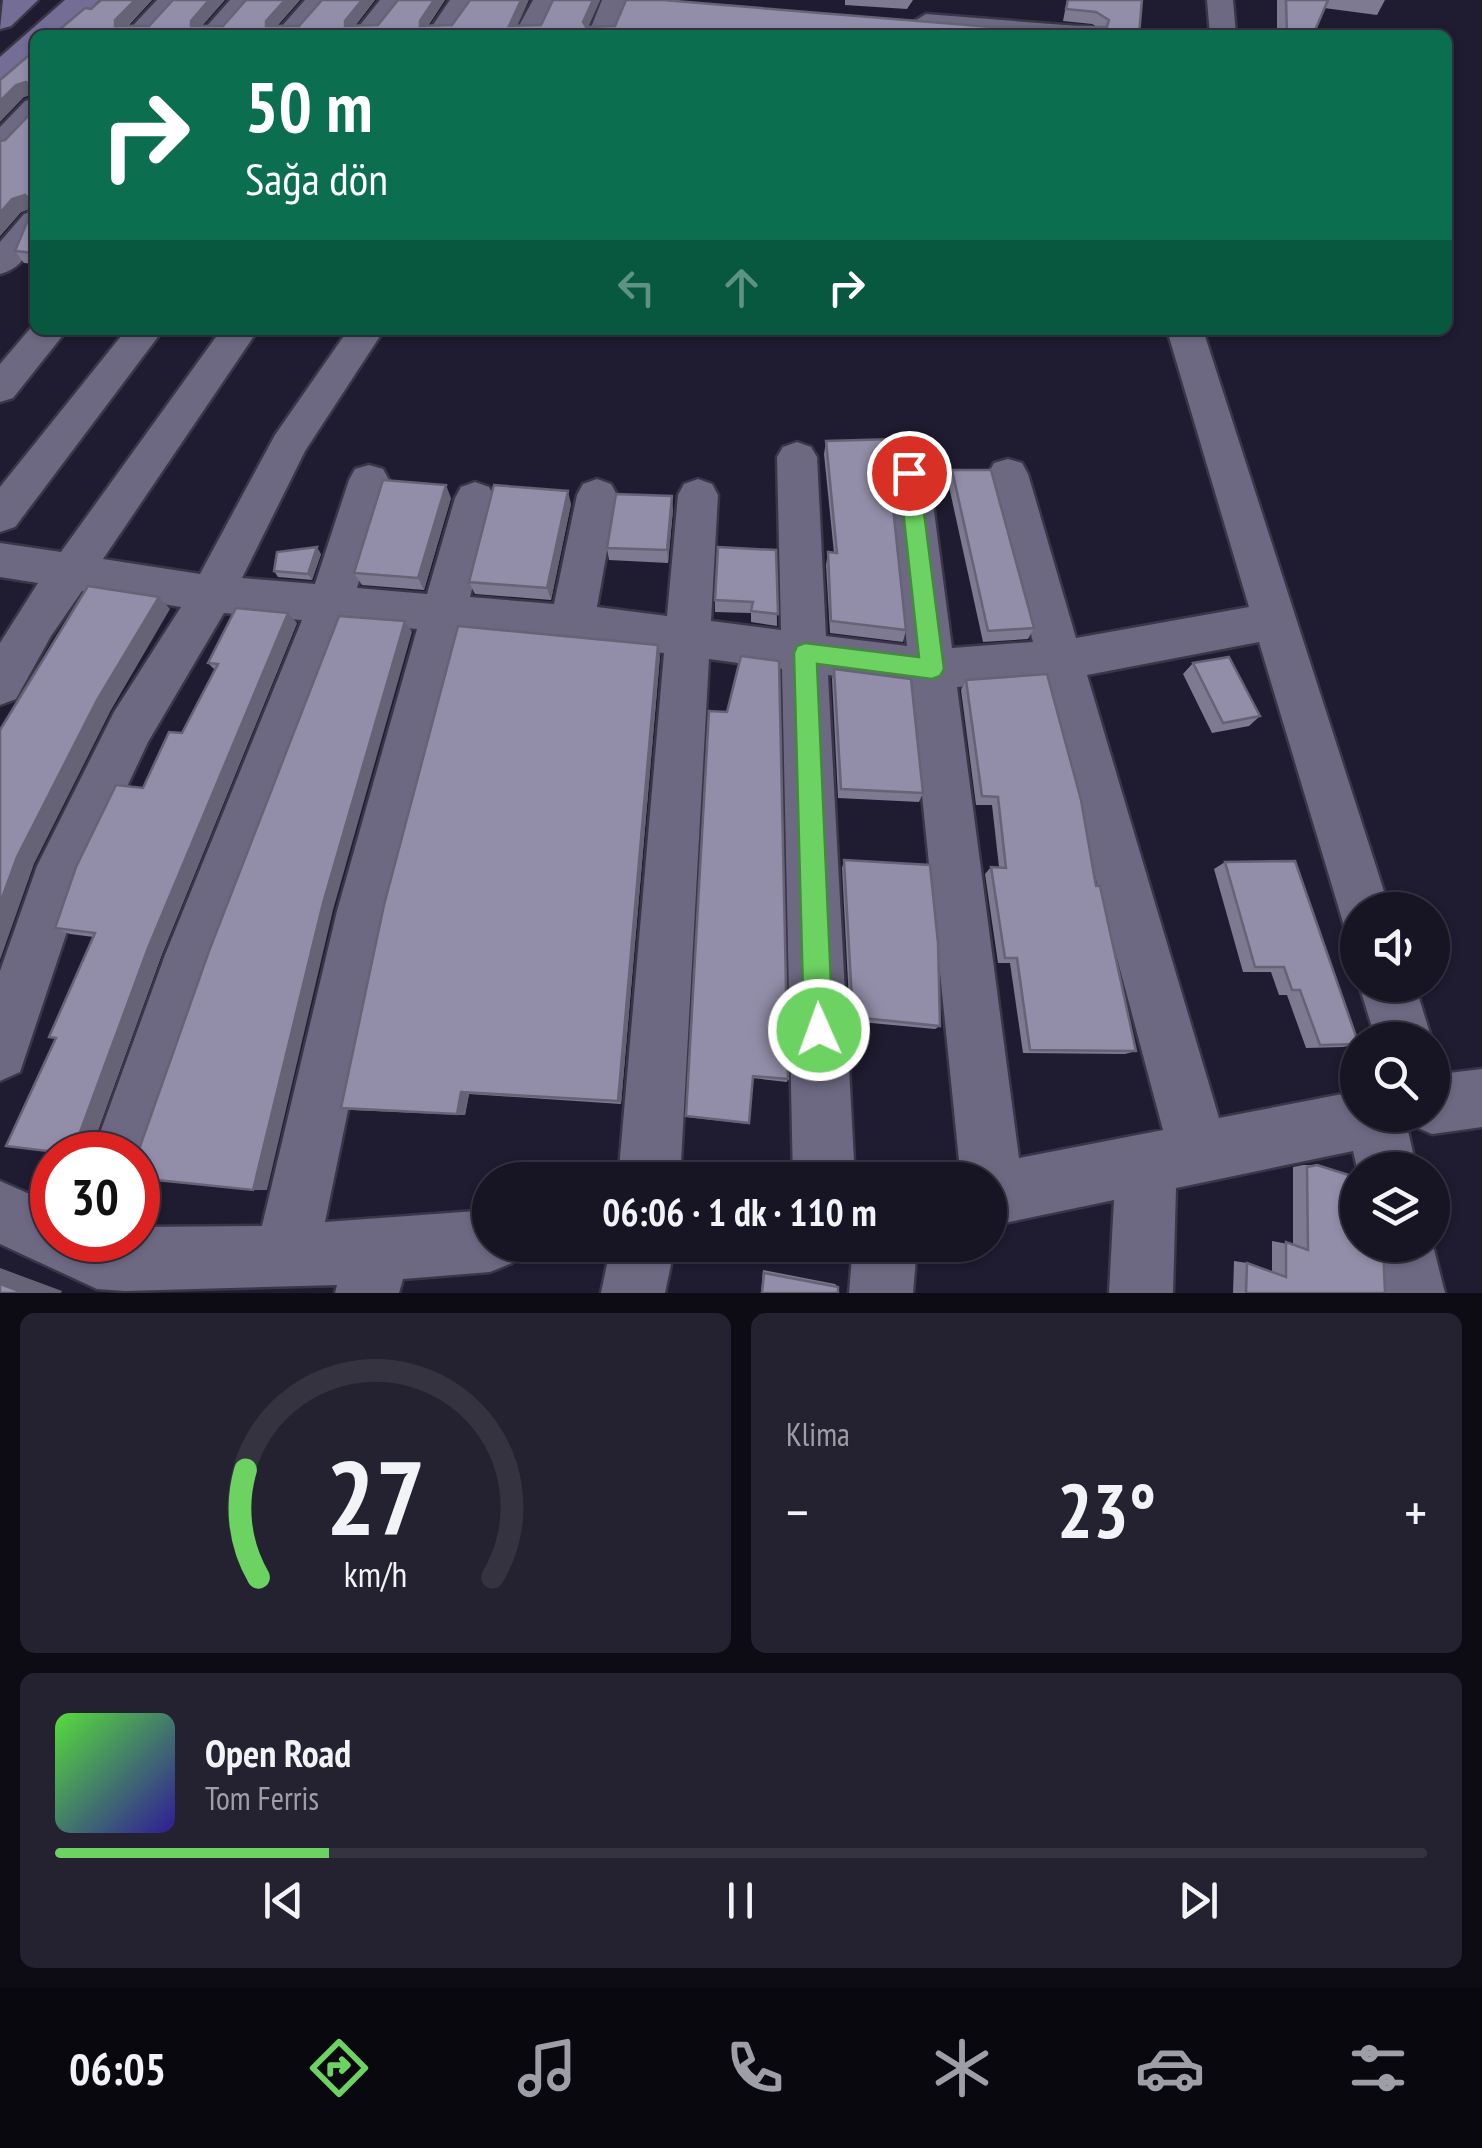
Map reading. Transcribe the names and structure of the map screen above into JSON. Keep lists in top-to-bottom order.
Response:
{
  "page": {
    "turn": ["50 m", "Sağa dön"],
    "limit": "30",
    "trip": "06:06 · 1 dk · 110 m",
    "tile": "Klima",
    "heat": ["−", "23°", "+"],
    "song": ["Open Road", "Tom Ferris"],
    "tabs": "06:05",
    "gauge": ["27", "km/h"]
  }
}
